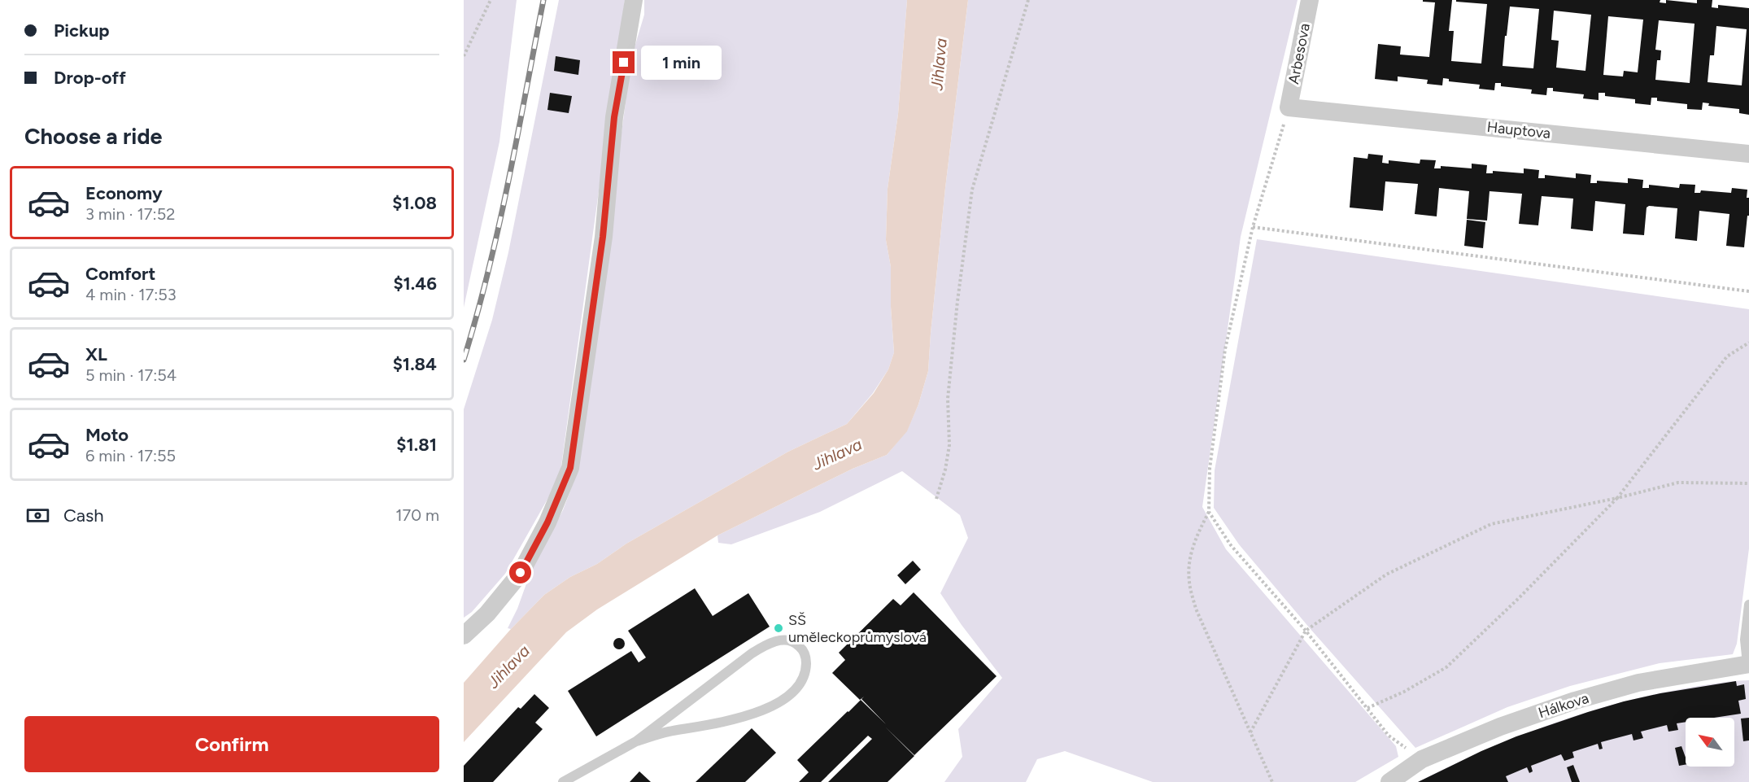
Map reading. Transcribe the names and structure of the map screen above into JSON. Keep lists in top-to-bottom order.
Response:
{
  "streets": {
    "street": ["Arbesova", "Hauptova", "Hálkova"]
  },
  "crossings": [
    ["Arbesova", "Hauptova"]
  ],
  "water": ["Jihlava"],
  "places": ["SŠ uměleckoprůmyslová"],
  "north": "top left",
  "page": {
    "banner": ["Pickup", "Drop-off"],
    "bubble": "1 min",
    "heading": "Choose a ride",
    "list": [
      {
        "name": "Economy",
        "note": "3 min · 17:52",
        "value": "$1.08"
      },
      {
        "name": "Comfort",
        "note": "4 min · 17:53",
        "value": "$1.46"
      },
      {
        "name": "XL",
        "note": "5 min · 17:54",
        "value": "$1.84"
      },
      {
        "name": "Moto",
        "note": "6 min · 17:55",
        "value": "$1.81"
      }
    ],
    "pay": ["Cash", "170 m"],
    "buttons": "Confirm"
  }
}
